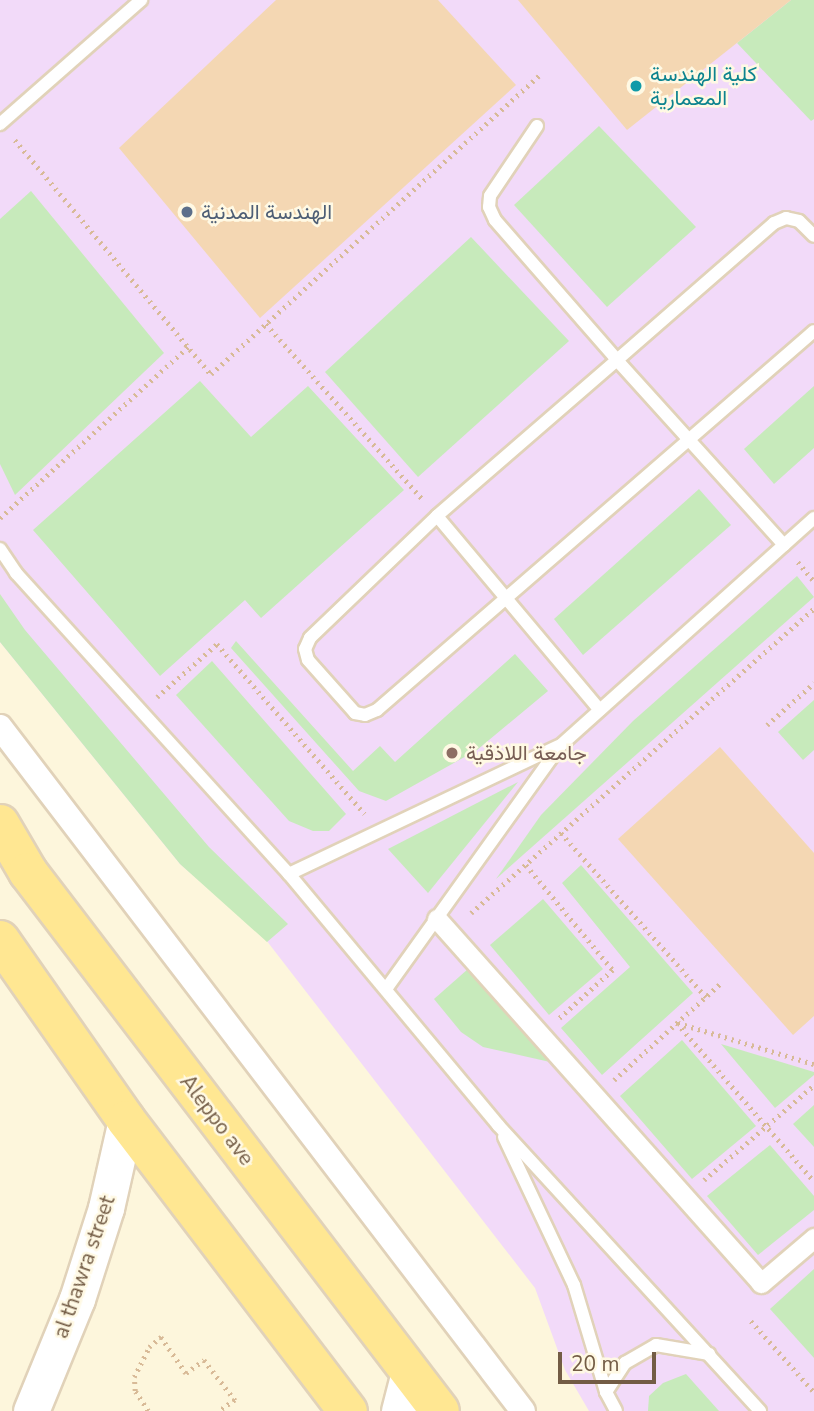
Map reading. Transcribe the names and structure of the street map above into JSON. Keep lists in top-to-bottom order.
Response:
{
  "streets": {
    "main road": ["Aleppo ave", "al thawra street"]
  },
  "places": ["كلية الهندسة المعمارية", "الهندسة المدنية", "جامعة اللاذقية"],
  "scale_bar": "20 m"
}
